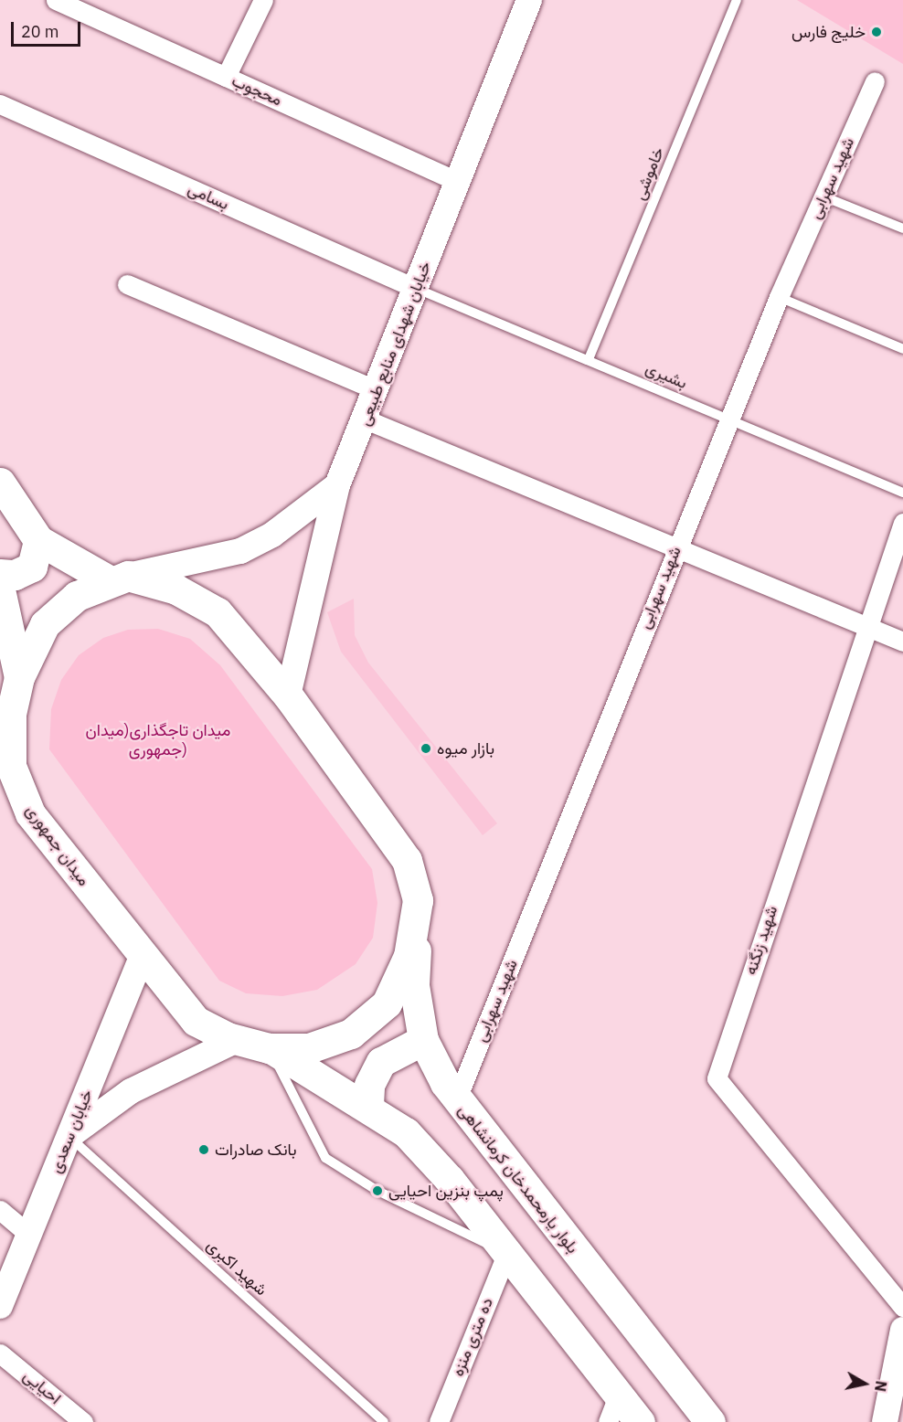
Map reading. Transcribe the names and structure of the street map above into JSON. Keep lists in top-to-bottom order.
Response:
{
  "streets": {
    "main road": [
      "خیابان شهدای منابع طبیعی",
      "میدان جمهوری",
      "خیابان سعدی",
      "بلوار یارمحمدخان کرمانشاهی"
    ],
    "street": [
      "محجوب",
      "شهید سهرابی",
      "بسامی",
      "شهید زنگنه",
      "ده متری منزه",
      "احیایی"
    ],
    "lane": ["خاموشی", "بشیری", "شهید اکبری"]
  },
  "crossings": [
    ["محجوب", "خیابان شهدای منابع طبیعی"],
    ["خاموشی", "بشیری"],
    ["شهید سهرابی", "بشیری"],
    ["شهید سهرابی", "بلوار یارمحمدخان کرمانشاهی"],
    ["بسامی", "خیابان شهدای منابع طبیعی"],
    ["بسامی", "بشیری"],
    ["خیابان شهدای منابع طبیعی", "بشیری"],
    ["خیابان شهدای منابع طبیعی", "میدان جمهوری"],
    ["میدان جمهوری", "خیابان سعدی"],
    ["میدان جمهوری", "بلوار یارمحمدخان کرمانشاهی"],
    ["خیابان سعدی", "شهید اکبری"]
  ],
  "parks": ["میدان تاجگذاری(میدان جمهوری)"],
  "places": [
    "خلیج فارس",
    "بازار میوه",
    "بانک صادرات",
    "پمپ بنزین احیایی"
  ],
  "scale_bar": "20 m",
  "north": "right"
}
